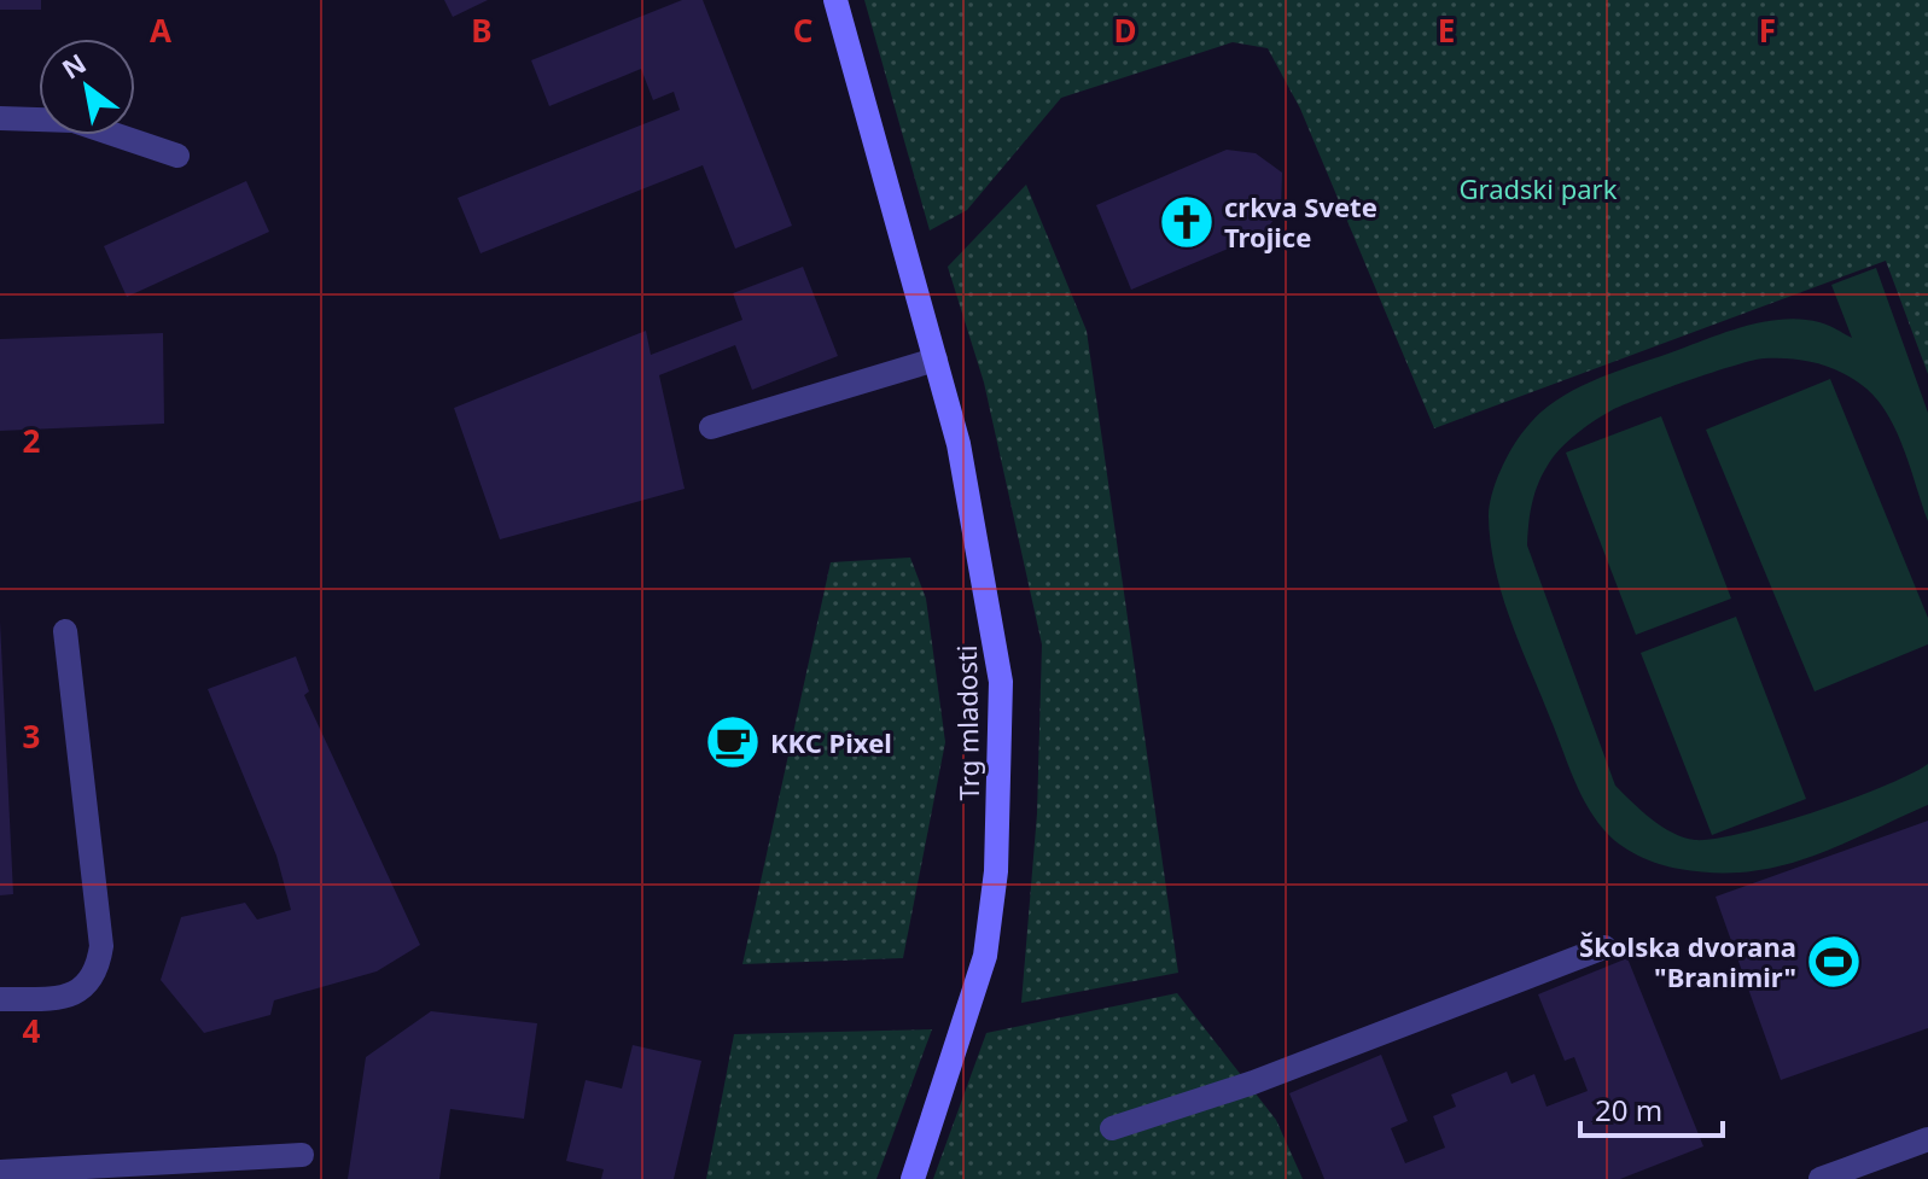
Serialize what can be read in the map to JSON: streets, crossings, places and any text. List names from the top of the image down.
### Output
{
  "streets": {
    "main road": ["Trg mladosti"]
  },
  "parks": ["Gradski park"],
  "places": {
    "church": ["crkva Svete Trojice"],
    "cafe": ["KKC Pixel"],
    "sports": ["Školska dvorana \"Branimir\""]
  },
  "scale_bar": "20 m",
  "north": "top left",
  "grid": {
    "columns": [
      "A",
      "B",
      "C",
      "D",
      "E",
      "F"
    ],
    "rows": ["2", "3", "4"]
  }
}
